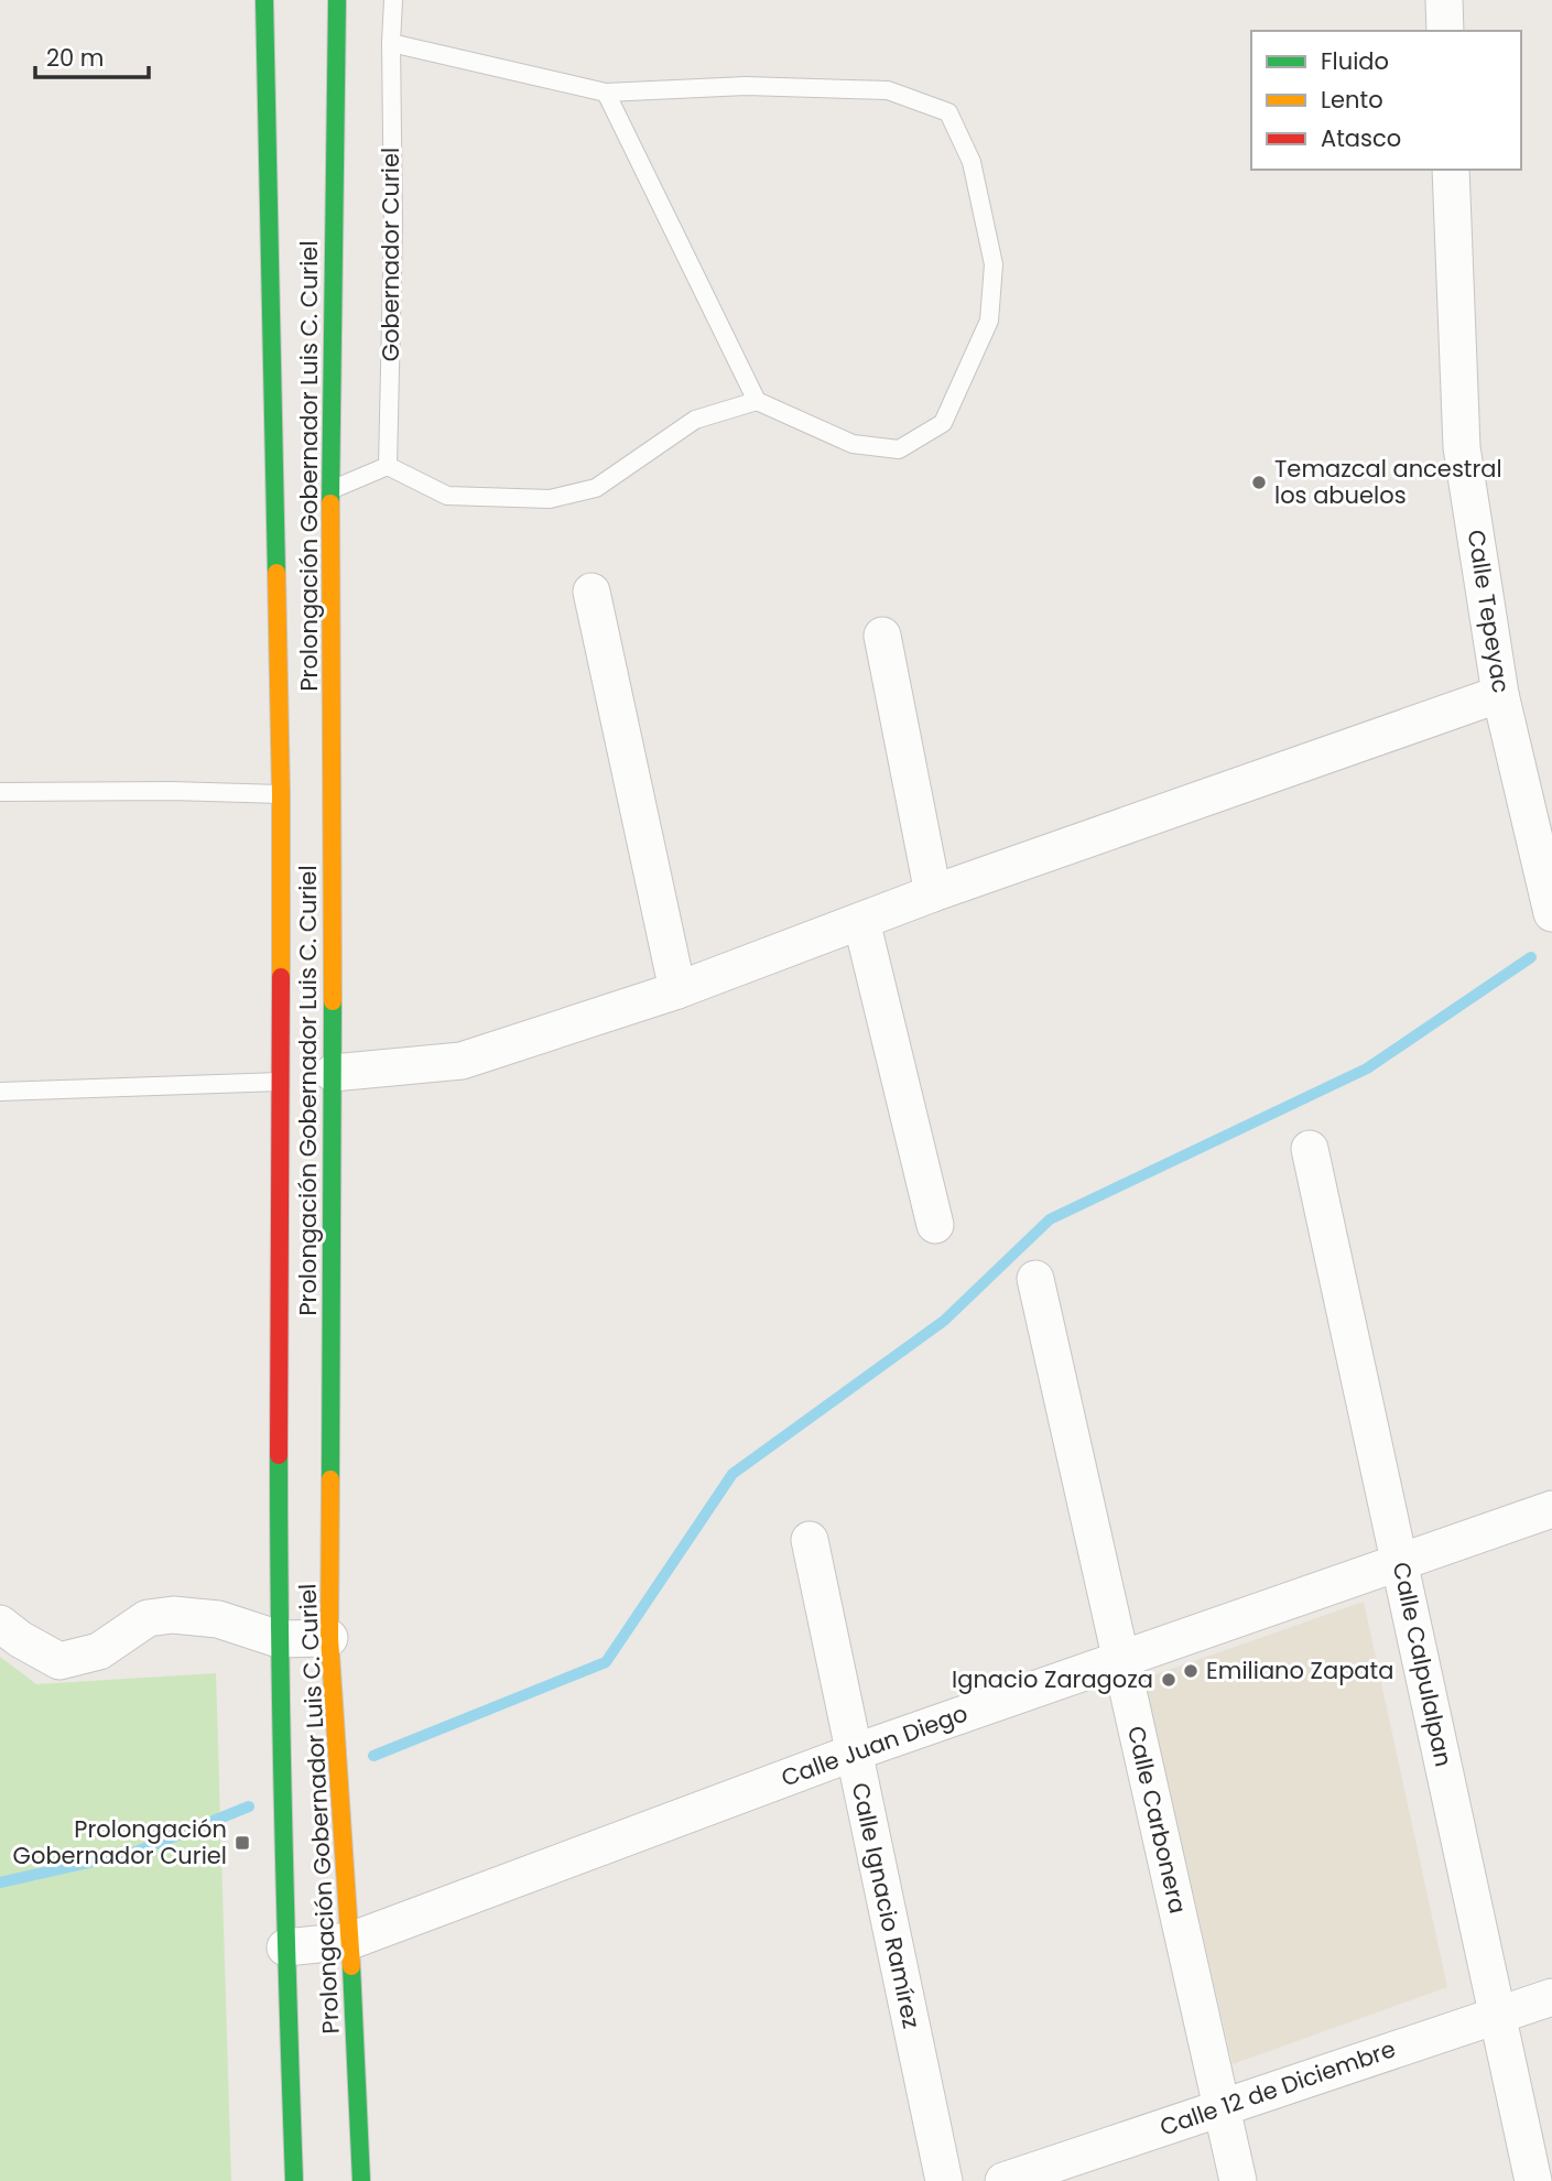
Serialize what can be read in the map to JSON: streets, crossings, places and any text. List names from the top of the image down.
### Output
{
  "streets": {
    "main road": ["Prolongación Gobernador Luis C. Curiel"],
    "street": [
      "Calle Tepeyac",
      "Calle Calpulalpan",
      "Calle Juan Diego",
      "Calle Carbonera",
      "Calle Ignacio Ramírez",
      "Calle 12 de Diciembre"
    ],
    "lane": ["Gobernador Curiel"]
  },
  "crossings": [
    ["Prolongación Gobernador Luis C. Curiel", "Calle Juan Diego"],
    ["Calle Calpulalpan", "Calle Juan Diego"],
    ["Calle Calpulalpan", "Calle 12 de Diciembre"],
    ["Calle Juan Diego", "Calle Carbonera"],
    ["Calle Juan Diego", "Calle Ignacio Ramírez"],
    ["Calle Carbonera", "Calle 12 de Diciembre"]
  ],
  "places": {
    "other": ["Temazcal ancestral los abuelos", "Emiliano Zapata", "Ignacio Zaragoza"],
    "transit": ["Prolongación Gobernador Curiel"]
  },
  "legend": ["Fluido", "Lento", "Atasco"],
  "scale_bar": "20 m"
}
